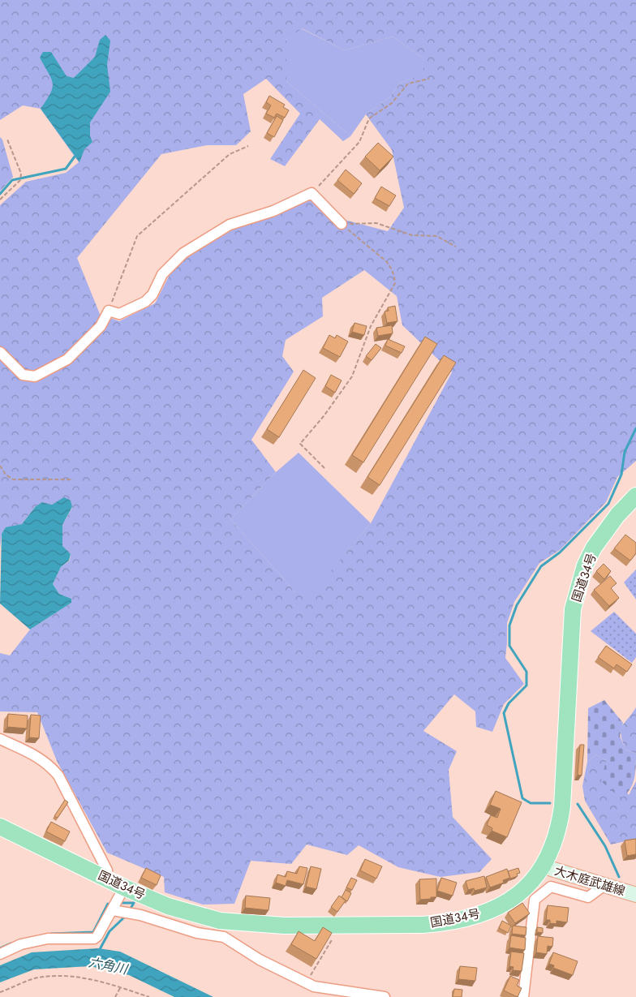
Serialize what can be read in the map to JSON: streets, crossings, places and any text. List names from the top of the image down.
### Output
{
  "streets": {
    "highway": ["国道34号"],
    "main road": ["大木庭武雄線"]
  },
  "crossings": [
    ["国道34号", "大木庭武雄線"]
  ],
  "water": ["六角川"]
}
